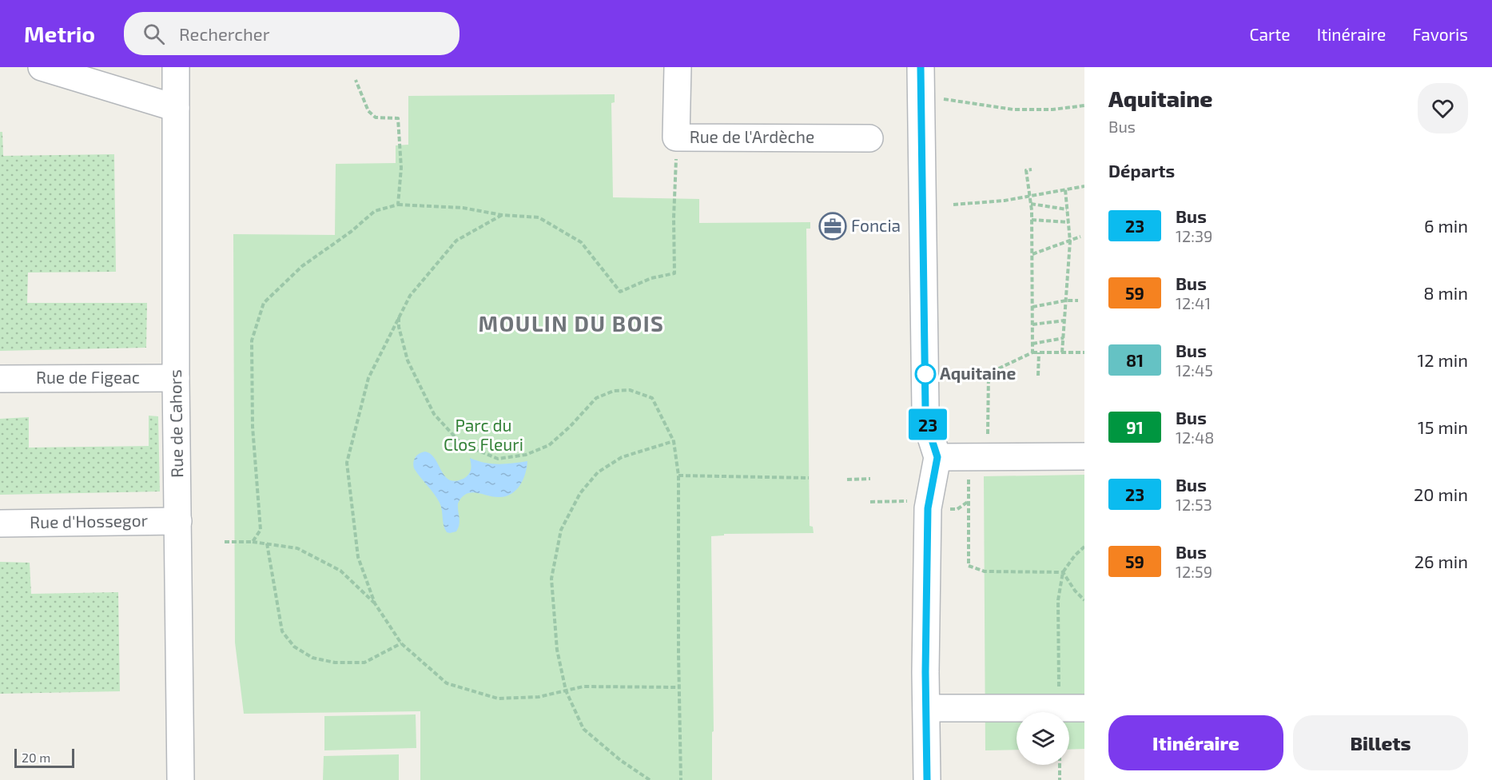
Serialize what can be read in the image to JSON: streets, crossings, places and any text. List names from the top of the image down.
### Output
{
  "streets": {
    "street": [
      "Rue de l'Ardèche",
      "Rue de Figeac",
      "Rue de Cahors",
      "Rue d'Hossegor"
    ]
  },
  "crossings": [
    ["Rue de Figeac", "Rue de Cahors"],
    ["Rue de Cahors", "Rue d'Hossegor"]
  ],
  "districts": ["MOULIN DU BOIS"],
  "parks": ["Parc du Clos Fleuri"],
  "places": {
    "office": ["Foncia"],
    "other": ["Aquitaine"]
  },
  "lines": ["bus line 23"],
  "scale_bar": "20 m",
  "page": {
    "header": "Metrio",
    "search": "Rechercher",
    "nav": ["Carte", "Itinéraire", "Favoris"],
    "on_map": "23",
    "heading": [
      ["Aquitaine", "Bus"],
      "Départs"
    ],
    "list": [
      {
        "mark": "23",
        "name": "Bus",
        "note": "12:39",
        "value": "6 min"
      },
      {
        "mark": "59",
        "name": "Bus",
        "note": "12:41",
        "value": "8 min"
      },
      {
        "mark": "81",
        "name": "Bus",
        "note": "12:45",
        "value": "12 min"
      },
      {
        "mark": "91",
        "name": "Bus",
        "note": "12:48",
        "value": "15 min"
      },
      {
        "mark": "23",
        "name": "Bus",
        "note": "12:53",
        "value": "20 min"
      },
      {
        "mark": "59",
        "name": "Bus",
        "note": "12:59",
        "value": "26 min"
      }
    ],
    "buttons": ["Itinéraire", "Billets"],
    "scale": "20 m"
  }
}
